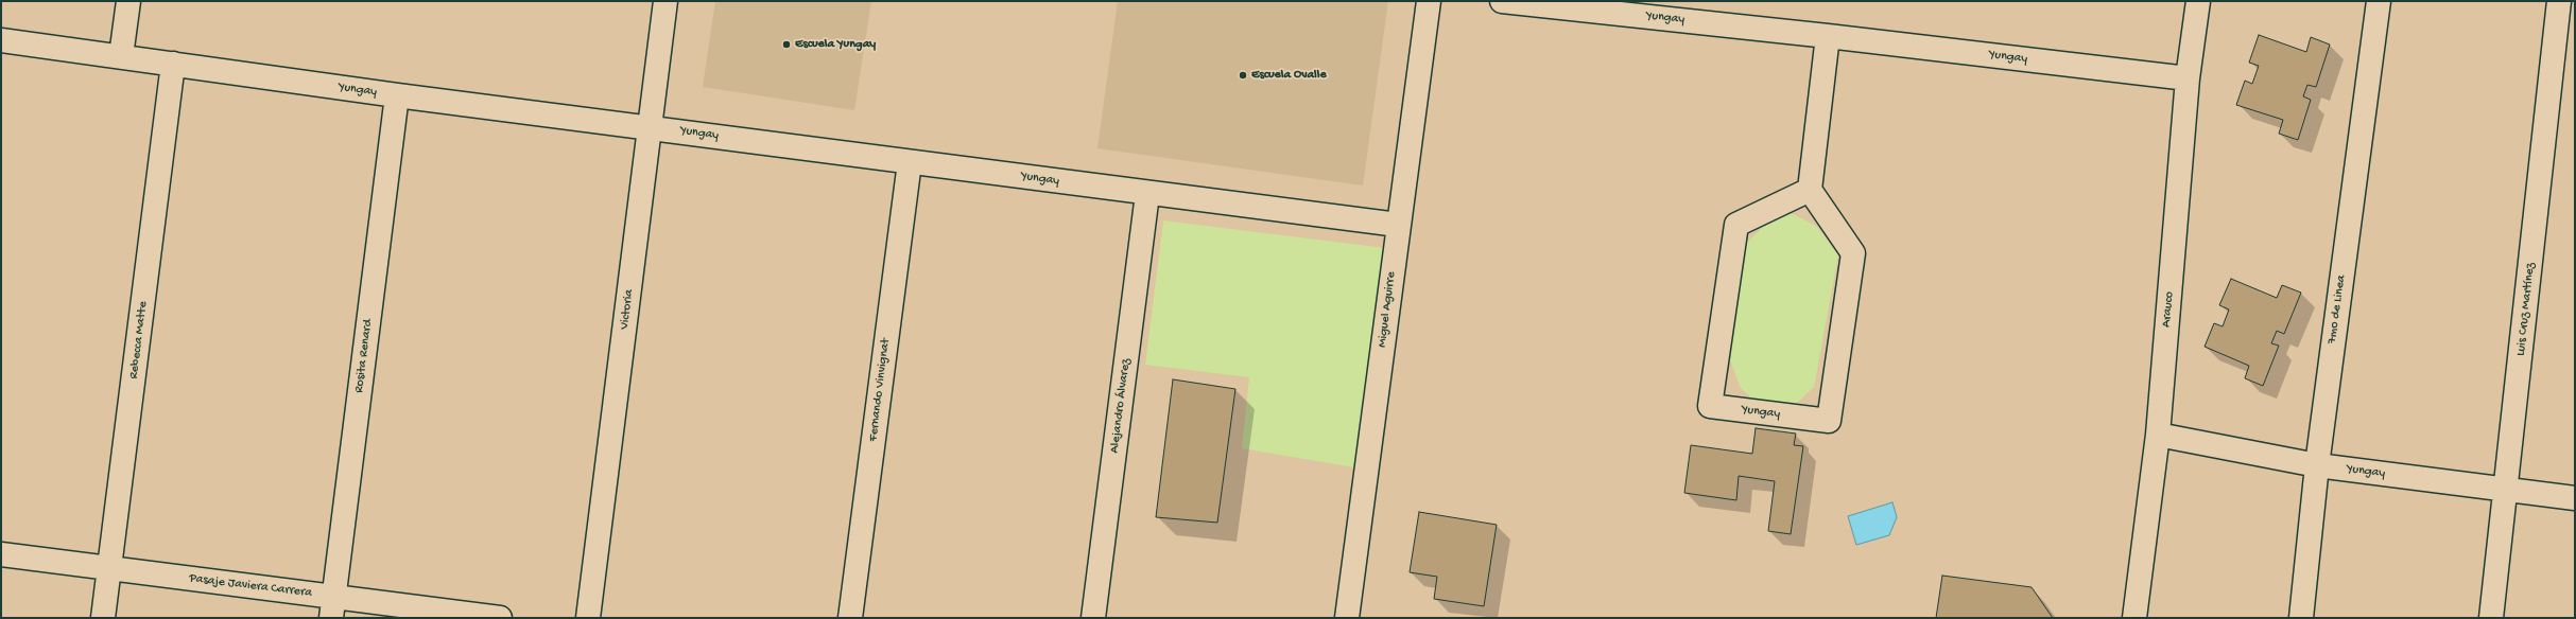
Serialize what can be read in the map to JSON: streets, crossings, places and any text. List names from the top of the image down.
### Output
{
  "streets": {
    "street": [
      "Yungay",
      "Victoria",
      "Miguel Aguirre",
      "Arauco",
      "7mo de Linea",
      "Luis Cruz Martínez",
      "Rebecca Matte",
      "Rosita Renard",
      "Fernando Vinvignat",
      "Alejandro Álvarez",
      "Pasaje Javiera Carrera"
    ]
  },
  "crossings": [
    ["Yungay", "Victoria"],
    ["Yungay", "Miguel Aguirre"],
    ["Yungay", "Arauco"],
    ["Yungay", "7mo de Linea"],
    ["Yungay", "Luis Cruz Martínez"],
    ["Yungay", "Rebecca Matte"],
    ["Yungay", "Rosita Renard"],
    ["Yungay", "Fernando Vinvignat"],
    ["Yungay", "Alejandro Álvarez"],
    ["Rebecca Matte", "Pasaje Javiera Carrera"],
    ["Rosita Renard", "Pasaje Javiera Carrera"]
  ],
  "places": ["Escuela Yungay", "Escuela Ovalle"]
}
